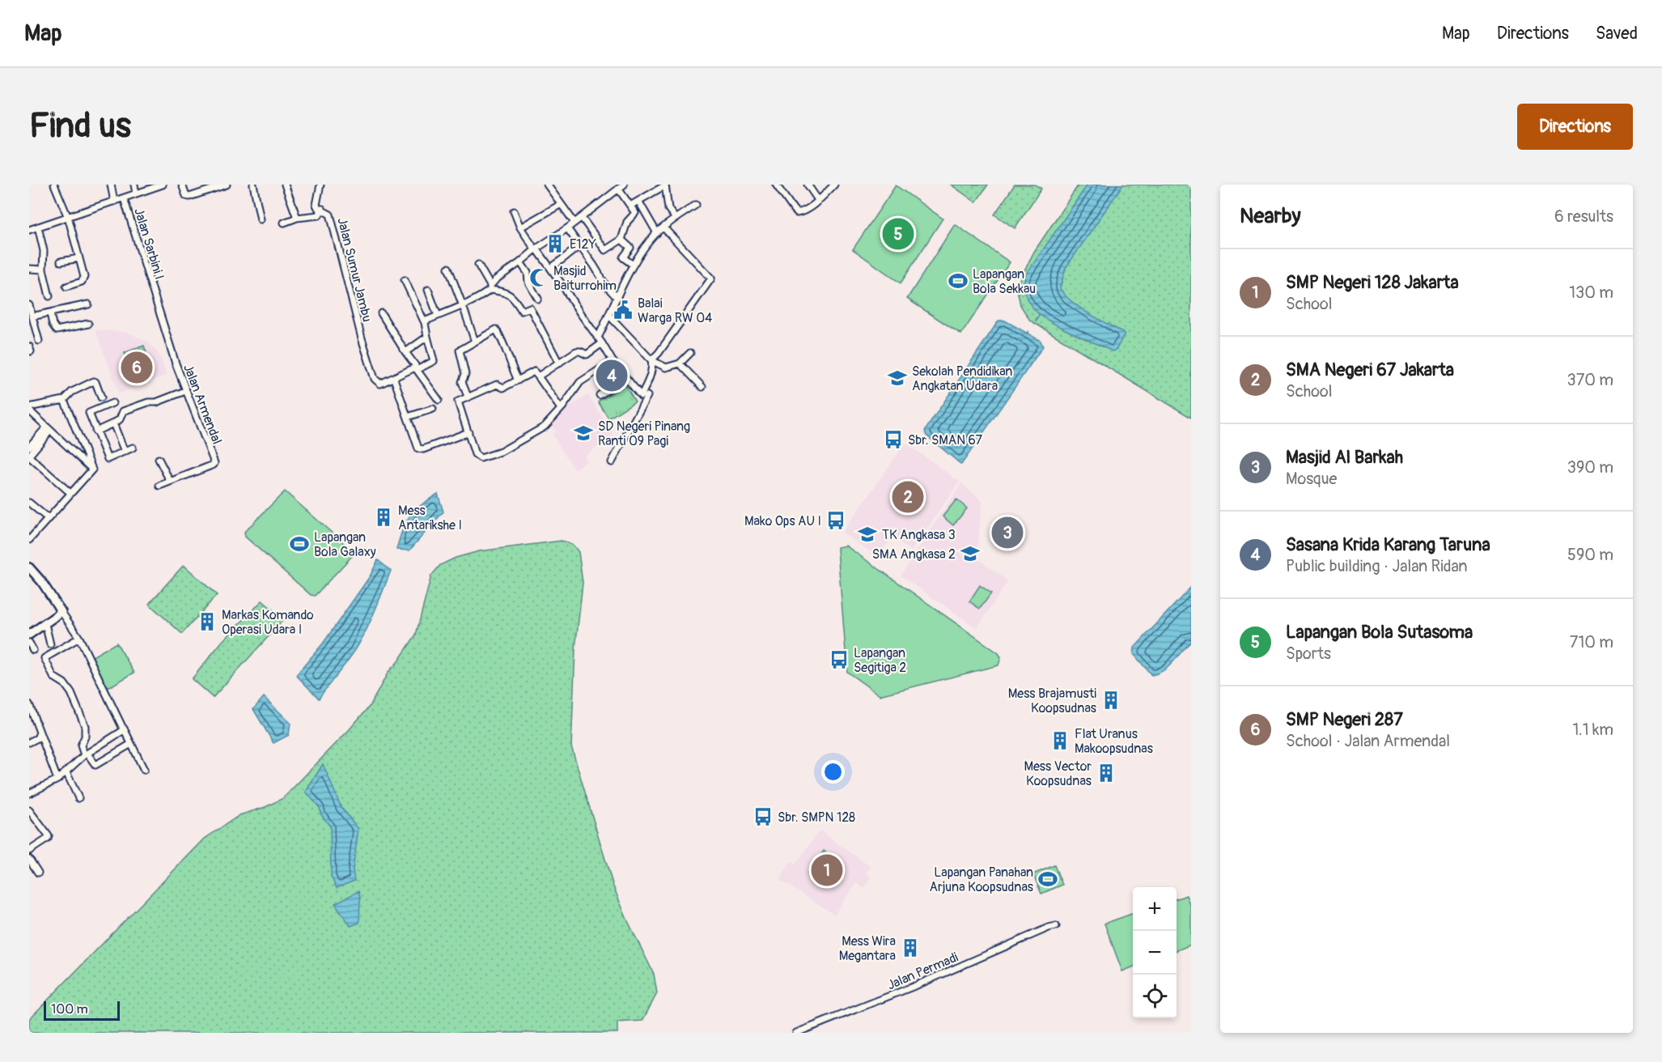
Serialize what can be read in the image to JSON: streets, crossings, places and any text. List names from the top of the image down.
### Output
{
  "streets": {
    "street": [
      "Jalan Sarbini I",
      "Jalan Sumur Jambu",
      "Jalan Armendal",
      "Jalan Permadi"
    ]
  },
  "crossings": [
    ["Jalan Sarbini I", "Jalan Armendal"]
  ],
  "places": {
    "building": [
      "E12Y",
      "Mess Antarikshe I",
      "Markas Komando Operasi Udara I",
      "Mess Brajamusti Koopsudnas",
      "Flat Uranus Makoopsudnas",
      "Mess Vector Koopsudnas",
      "Mess Wira Megantara"
    ],
    "mosque": ["Masjid Baiturrohim"],
    "sports": ["Lapangan Bola Sekkau", "Lapangan Bola Galaxy", "Lapangan Panahan Arjuna Koopsudnas"],
    "public building": ["Balai Warga RW 04"],
    "school or university": [
      "Sekolah Pendidikan Angkatan Udara",
      "SD Negeri Pinang Ranti 09 Pagi",
      "TK Angkasa 3",
      "SMA Angkasa 2"
    ],
    "bus stop": [
      "Sbr. SMAN 67",
      "Mako Ops AU I",
      "Lapangan Segitiga 2",
      "Sbr. SMPN 128"
    ]
  },
  "scale_bar": "100 m",
  "page": {
    "header": "Map",
    "nav": ["Map", "Directions", "Saved"],
    "buttons": "Directions",
    "title": "Find us",
    "heading": ["Nearby", "6 results"],
    "pins": [
      "5",
      "6",
      "4",
      "2",
      "3",
      "1"
    ],
    "list": [
      {
        "mark": "1",
        "name": "SMP Negeri 128 Jakarta",
        "note": "School",
        "value": "130 m"
      },
      {
        "mark": "2",
        "name": "SMA Negeri 67 Jakarta",
        "note": "School",
        "value": "370 m"
      },
      {
        "mark": "3",
        "name": "Masjid Al Barkah",
        "note": "Mosque",
        "value": "390 m"
      },
      {
        "mark": "4",
        "name": "Sasana Krida Karang Taruna",
        "note": "Public building · Jalan Ridan",
        "value": "590 m"
      },
      {
        "mark": "5",
        "name": "Lapangan Bola Sutasoma",
        "note": "Sports",
        "value": "710 m"
      },
      {
        "mark": "6",
        "name": "SMP Negeri 287",
        "note": "School · Jalan Armendal",
        "value": "1.1 km"
      }
    ],
    "map_buttons": ["+", "−"],
    "scale": "100 m"
  }
}
